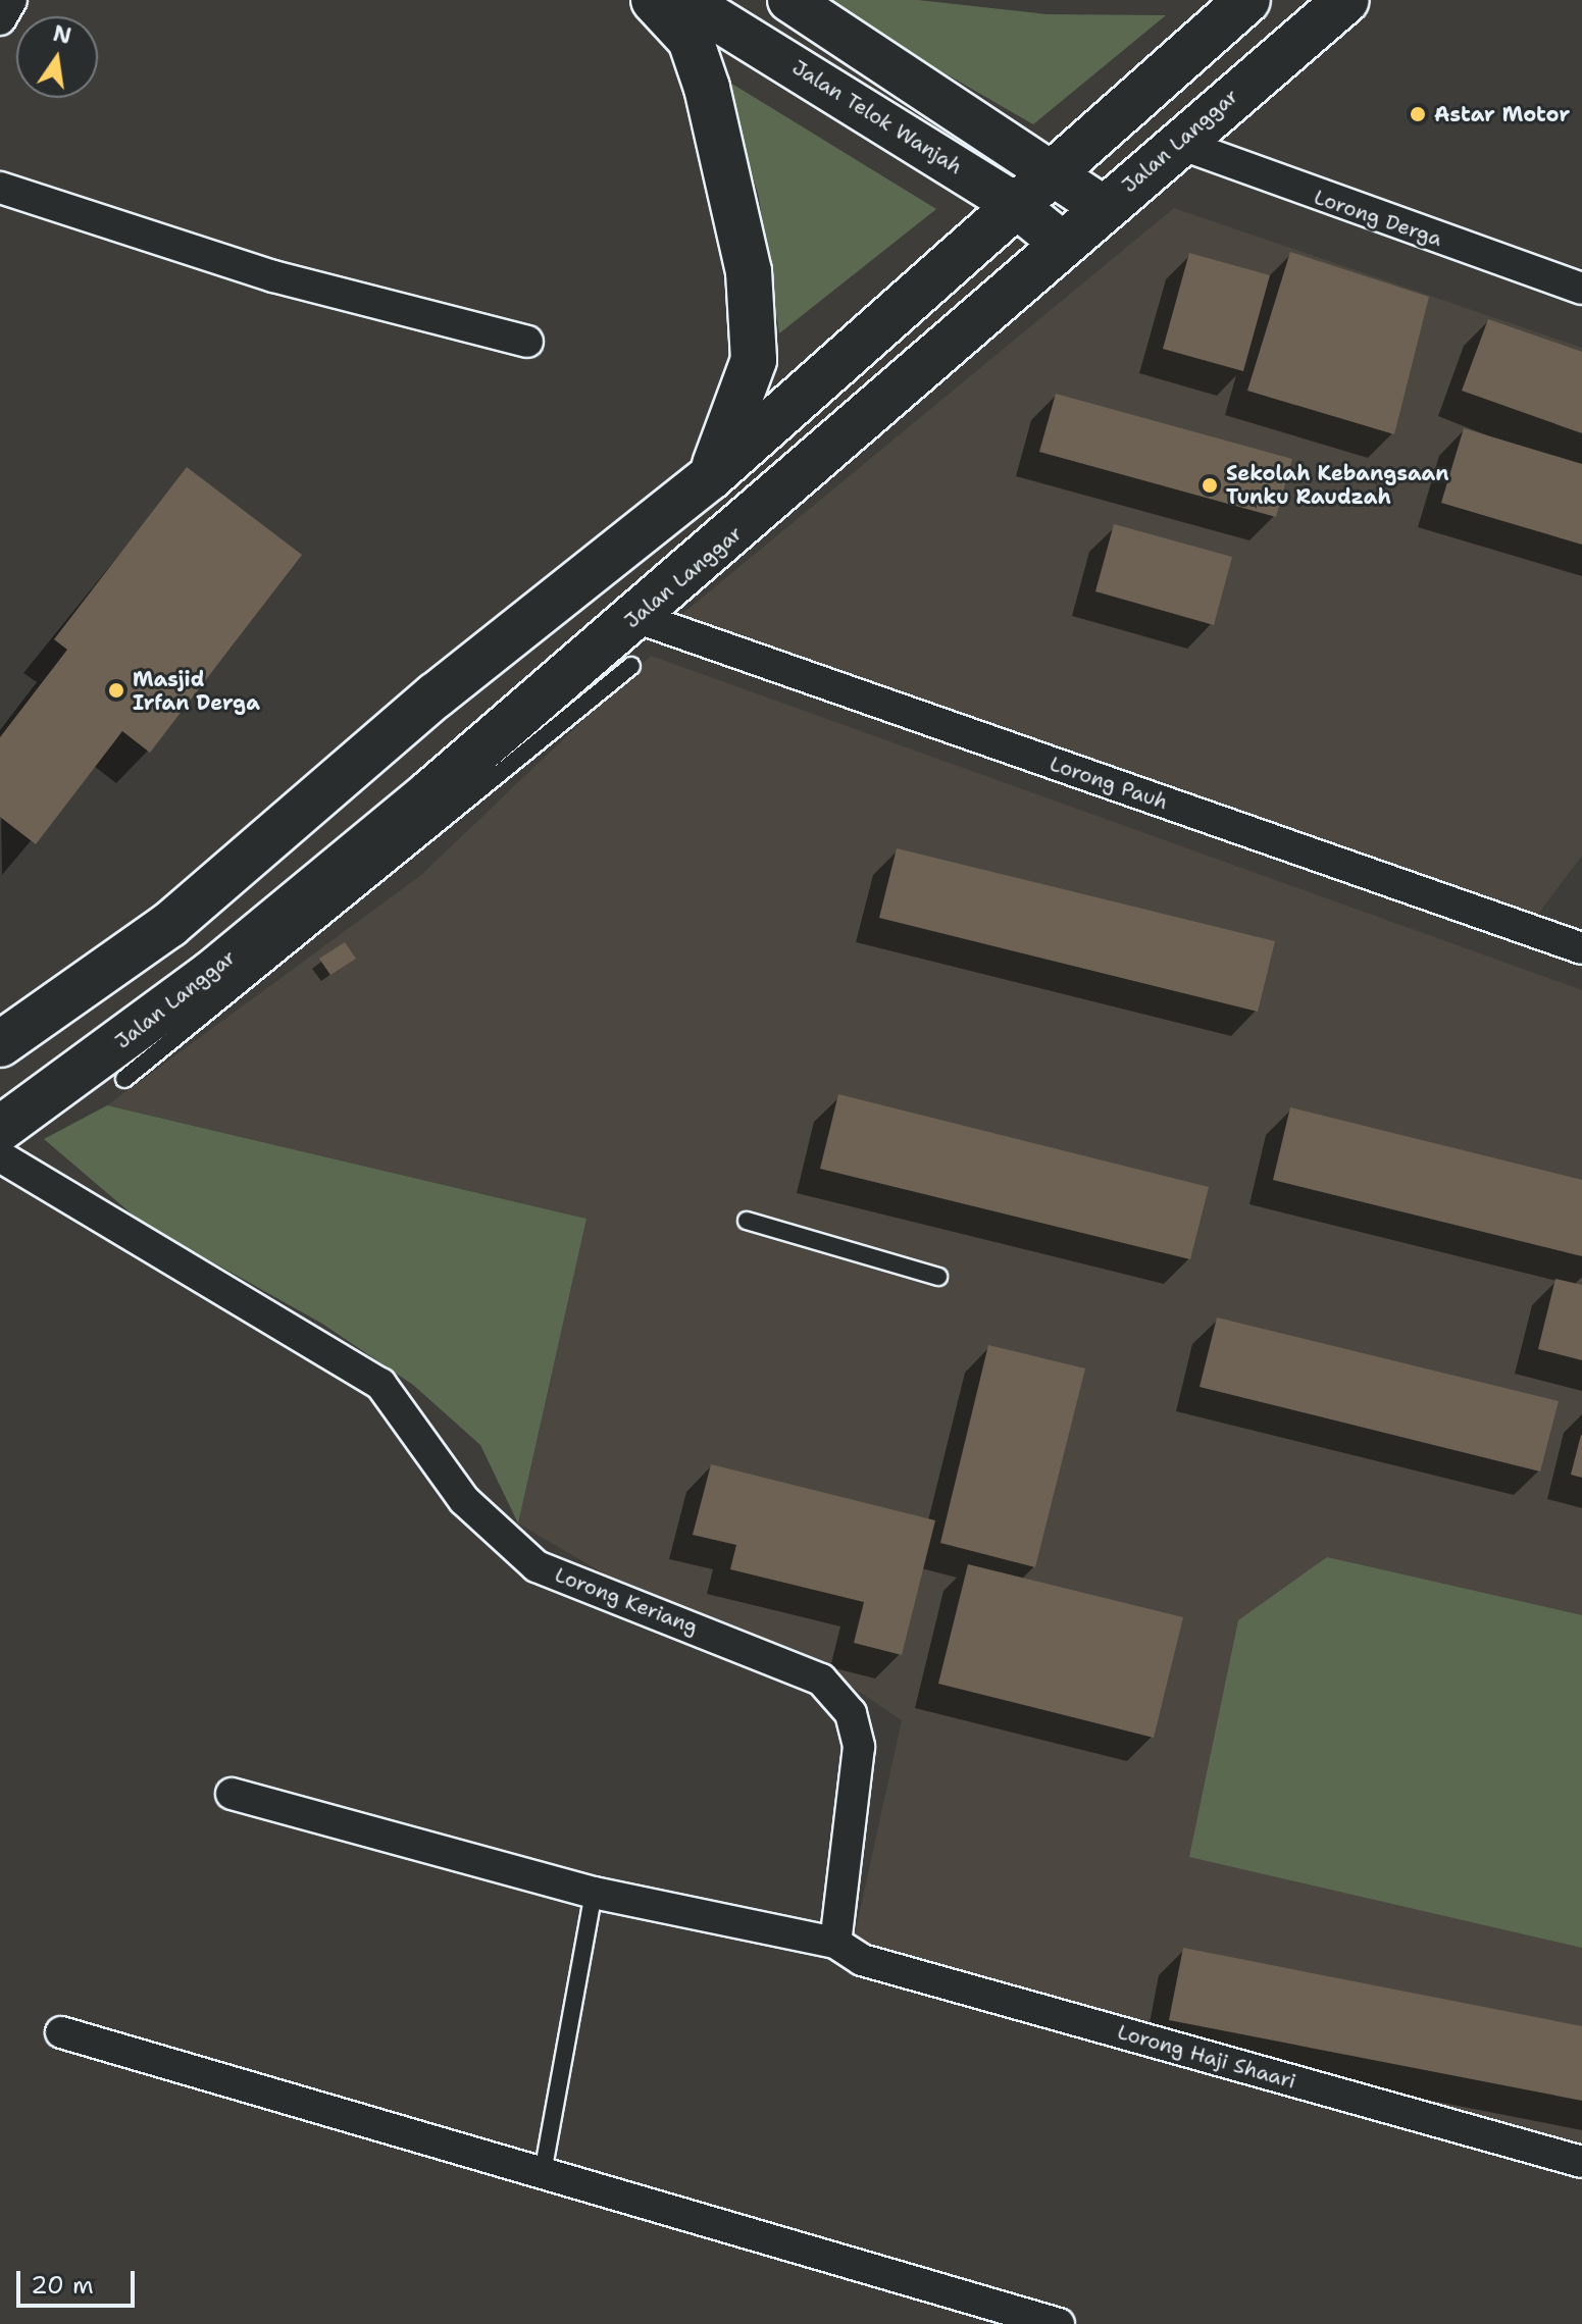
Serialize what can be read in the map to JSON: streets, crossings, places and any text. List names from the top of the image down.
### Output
{
  "streets": {
    "main road": ["Jalan Telok Wanjah", "Jalan Langgar"],
    "street": [
      "Lorong Derga",
      "Lorong Pauh",
      "Lorong Keriang",
      "Lorong Haji Shaari"
    ]
  },
  "crossings": [
    ["Jalan Telok Wanjah", "Jalan Langgar"],
    ["Jalan Langgar", "Lorong Derga"],
    ["Jalan Langgar", "Lorong Pauh"],
    ["Lorong Keriang", "Lorong Haji Shaari"]
  ],
  "places": ["Astar Motor", "Sekolah Kebangsaan Tunku Raudzah", "Masjid Irfan Derga"],
  "scale_bar": "20 m",
  "north": "top"
}
